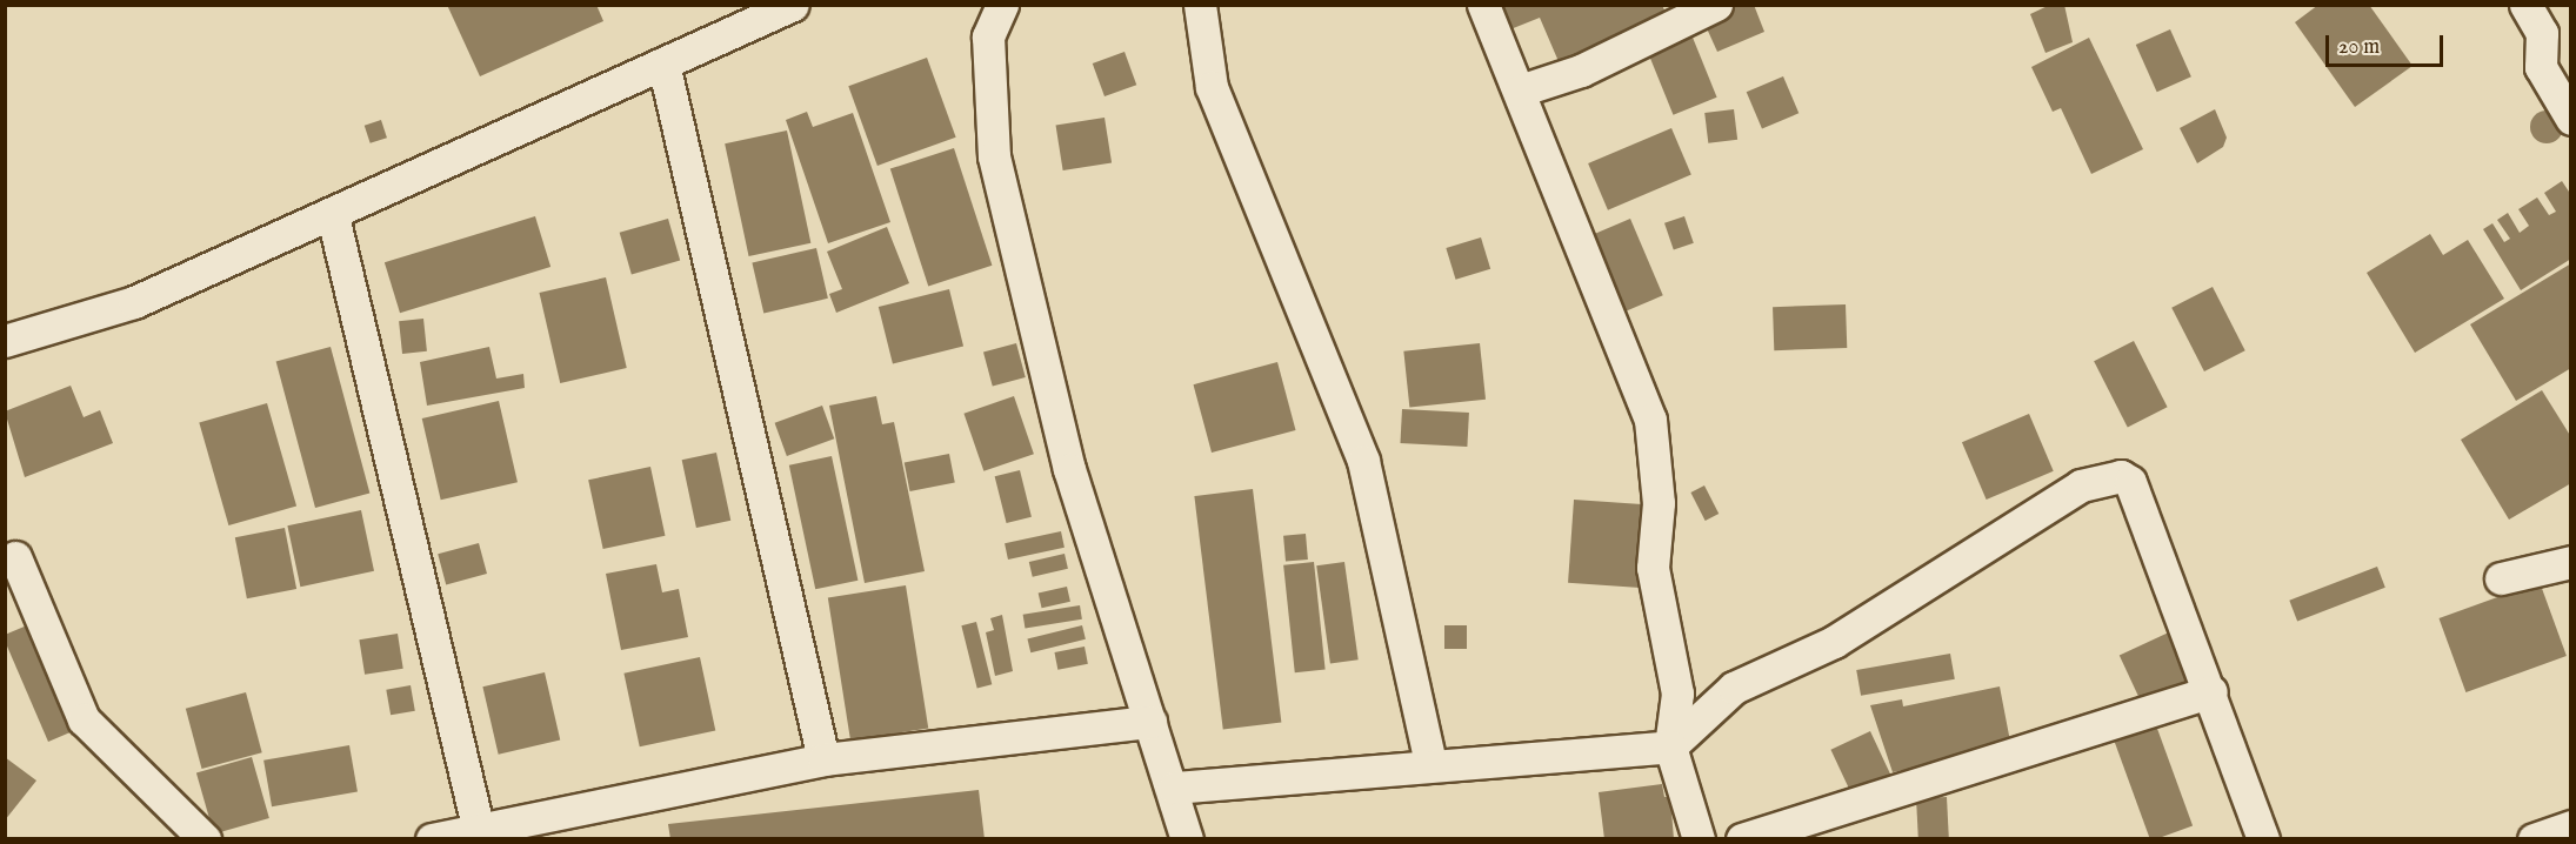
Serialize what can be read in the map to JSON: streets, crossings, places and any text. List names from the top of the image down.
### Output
{
  "scale_bar": "20 m"
}
